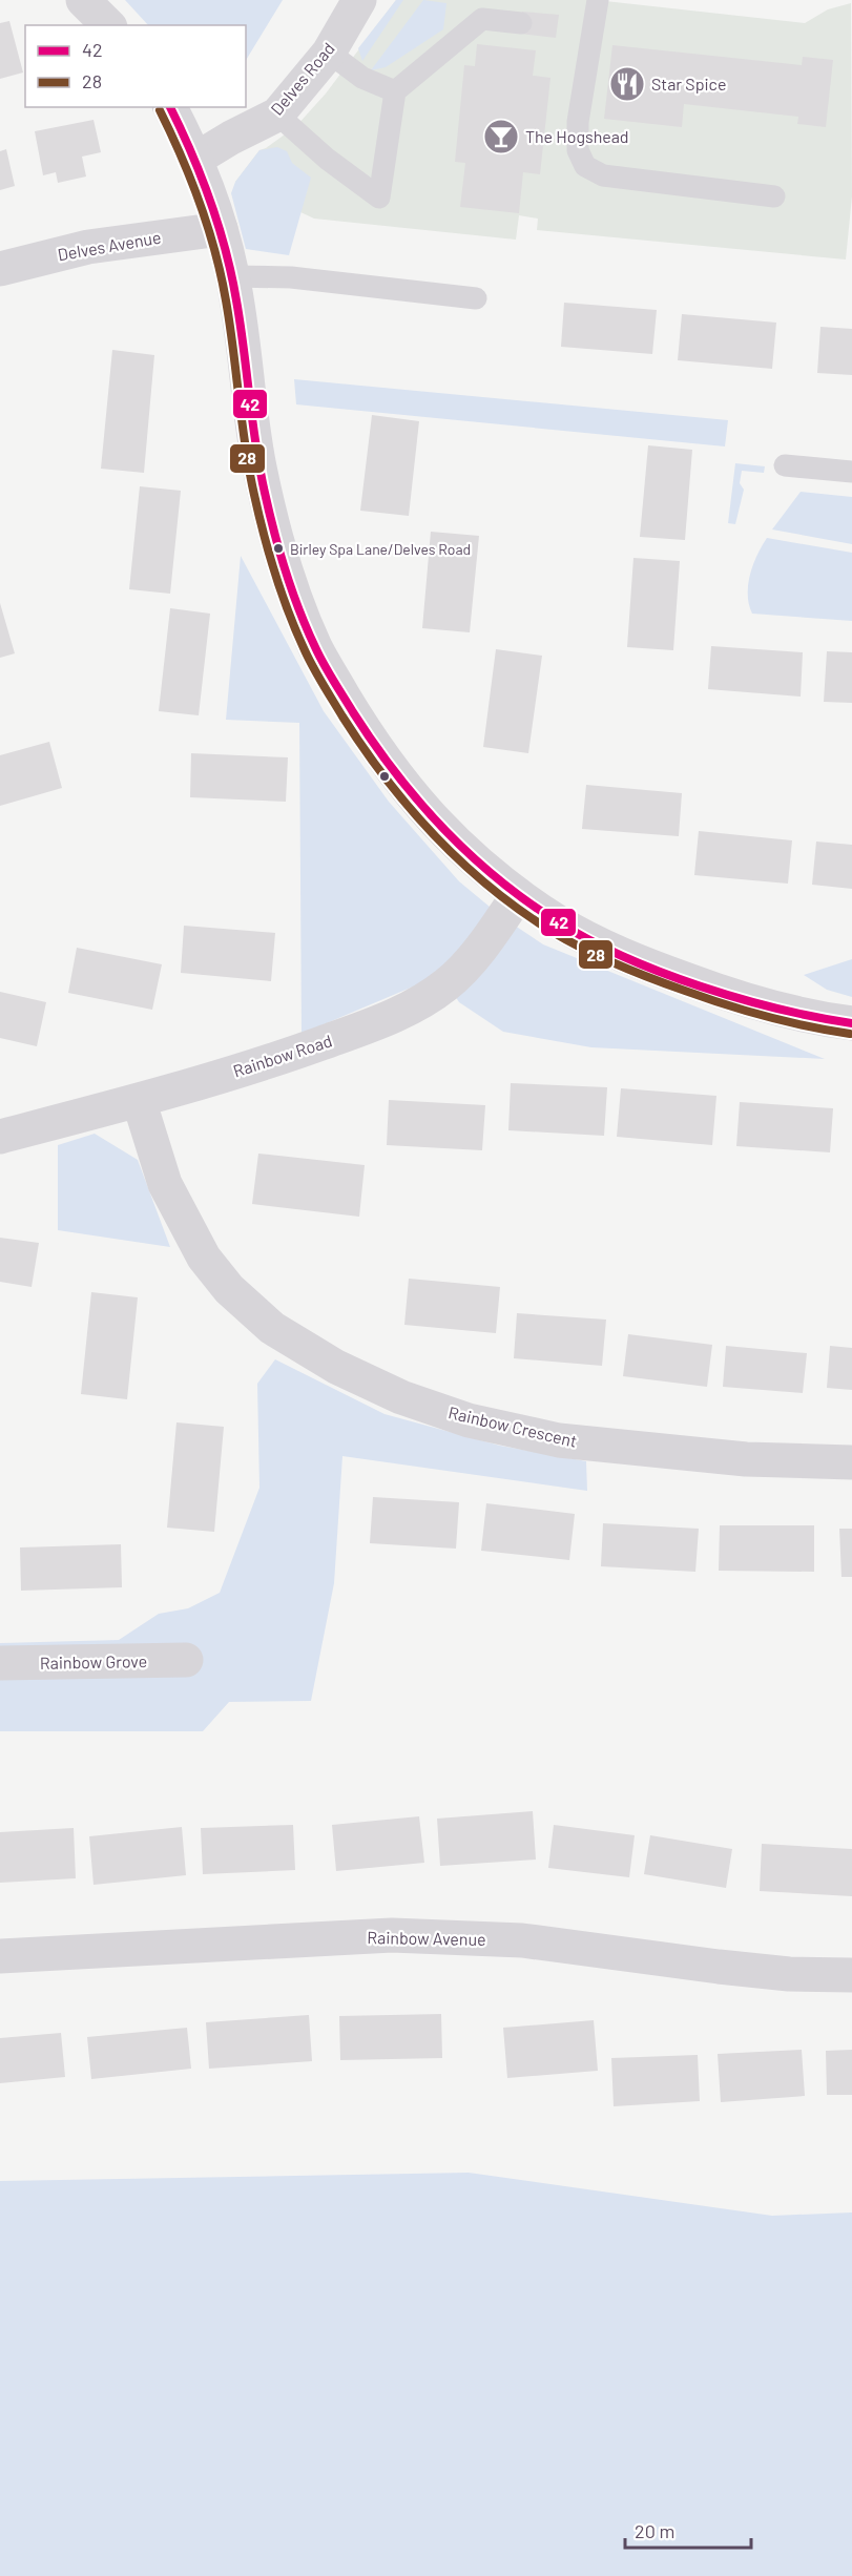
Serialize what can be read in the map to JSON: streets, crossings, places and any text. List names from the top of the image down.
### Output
{
  "streets": {
    "street": [
      "Delves Road",
      "Delves Avenue",
      "Rainbow Road",
      "Rainbow Crescent",
      "Rainbow Grove",
      "Rainbow Avenue"
    ]
  },
  "crossings": [
    ["Rainbow Road", "Rainbow Crescent"]
  ],
  "places": {
    "restaurant": ["Star Spice"],
    "bar": ["The Hogshead"],
    "other": ["Birley Spa Lane/Delves Road"]
  },
  "lines": ["transit line 42", "transit line 28"],
  "legend": ["42", "28"],
  "scale_bar": "20 m"
}
